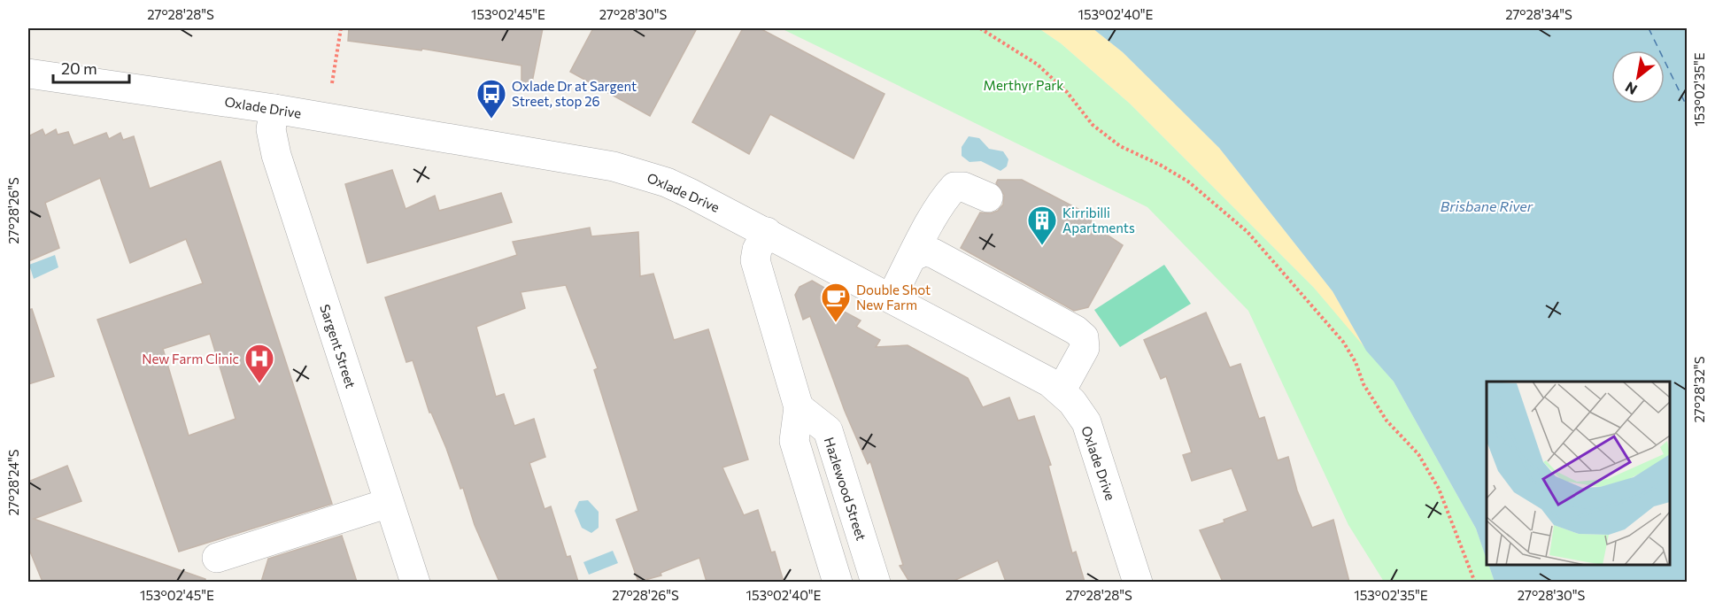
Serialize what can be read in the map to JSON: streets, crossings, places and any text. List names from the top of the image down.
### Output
{
  "streets": {
    "street": ["Oxlade Drive", "Sargent Street", "Hazlewood Street"]
  },
  "crossings": [
    ["Oxlade Drive", "Sargent Street"]
  ],
  "water": ["Brisbane River"],
  "parks": ["Merthyr Park"],
  "places": {
    "bus stop": ["Oxlade Dr at Sargent Street, stop 26"],
    "building": ["Kirribilli Apartments"],
    "cafe": ["Double Shot New Farm"],
    "hospital": ["New Farm Clinic"]
  },
  "scale_bar": "20 m",
  "north": "bottom left",
  "coordinates": [
    "27°28'28\"S",
    "153°02'45\"E",
    "27°28'30\"S",
    "153°02'40\"E",
    "27°28'34\"S",
    "153°02'35\"E",
    "27°28'26\"S",
    "27°28'32\"S",
    "27°28'24\"S"
  ]
}
